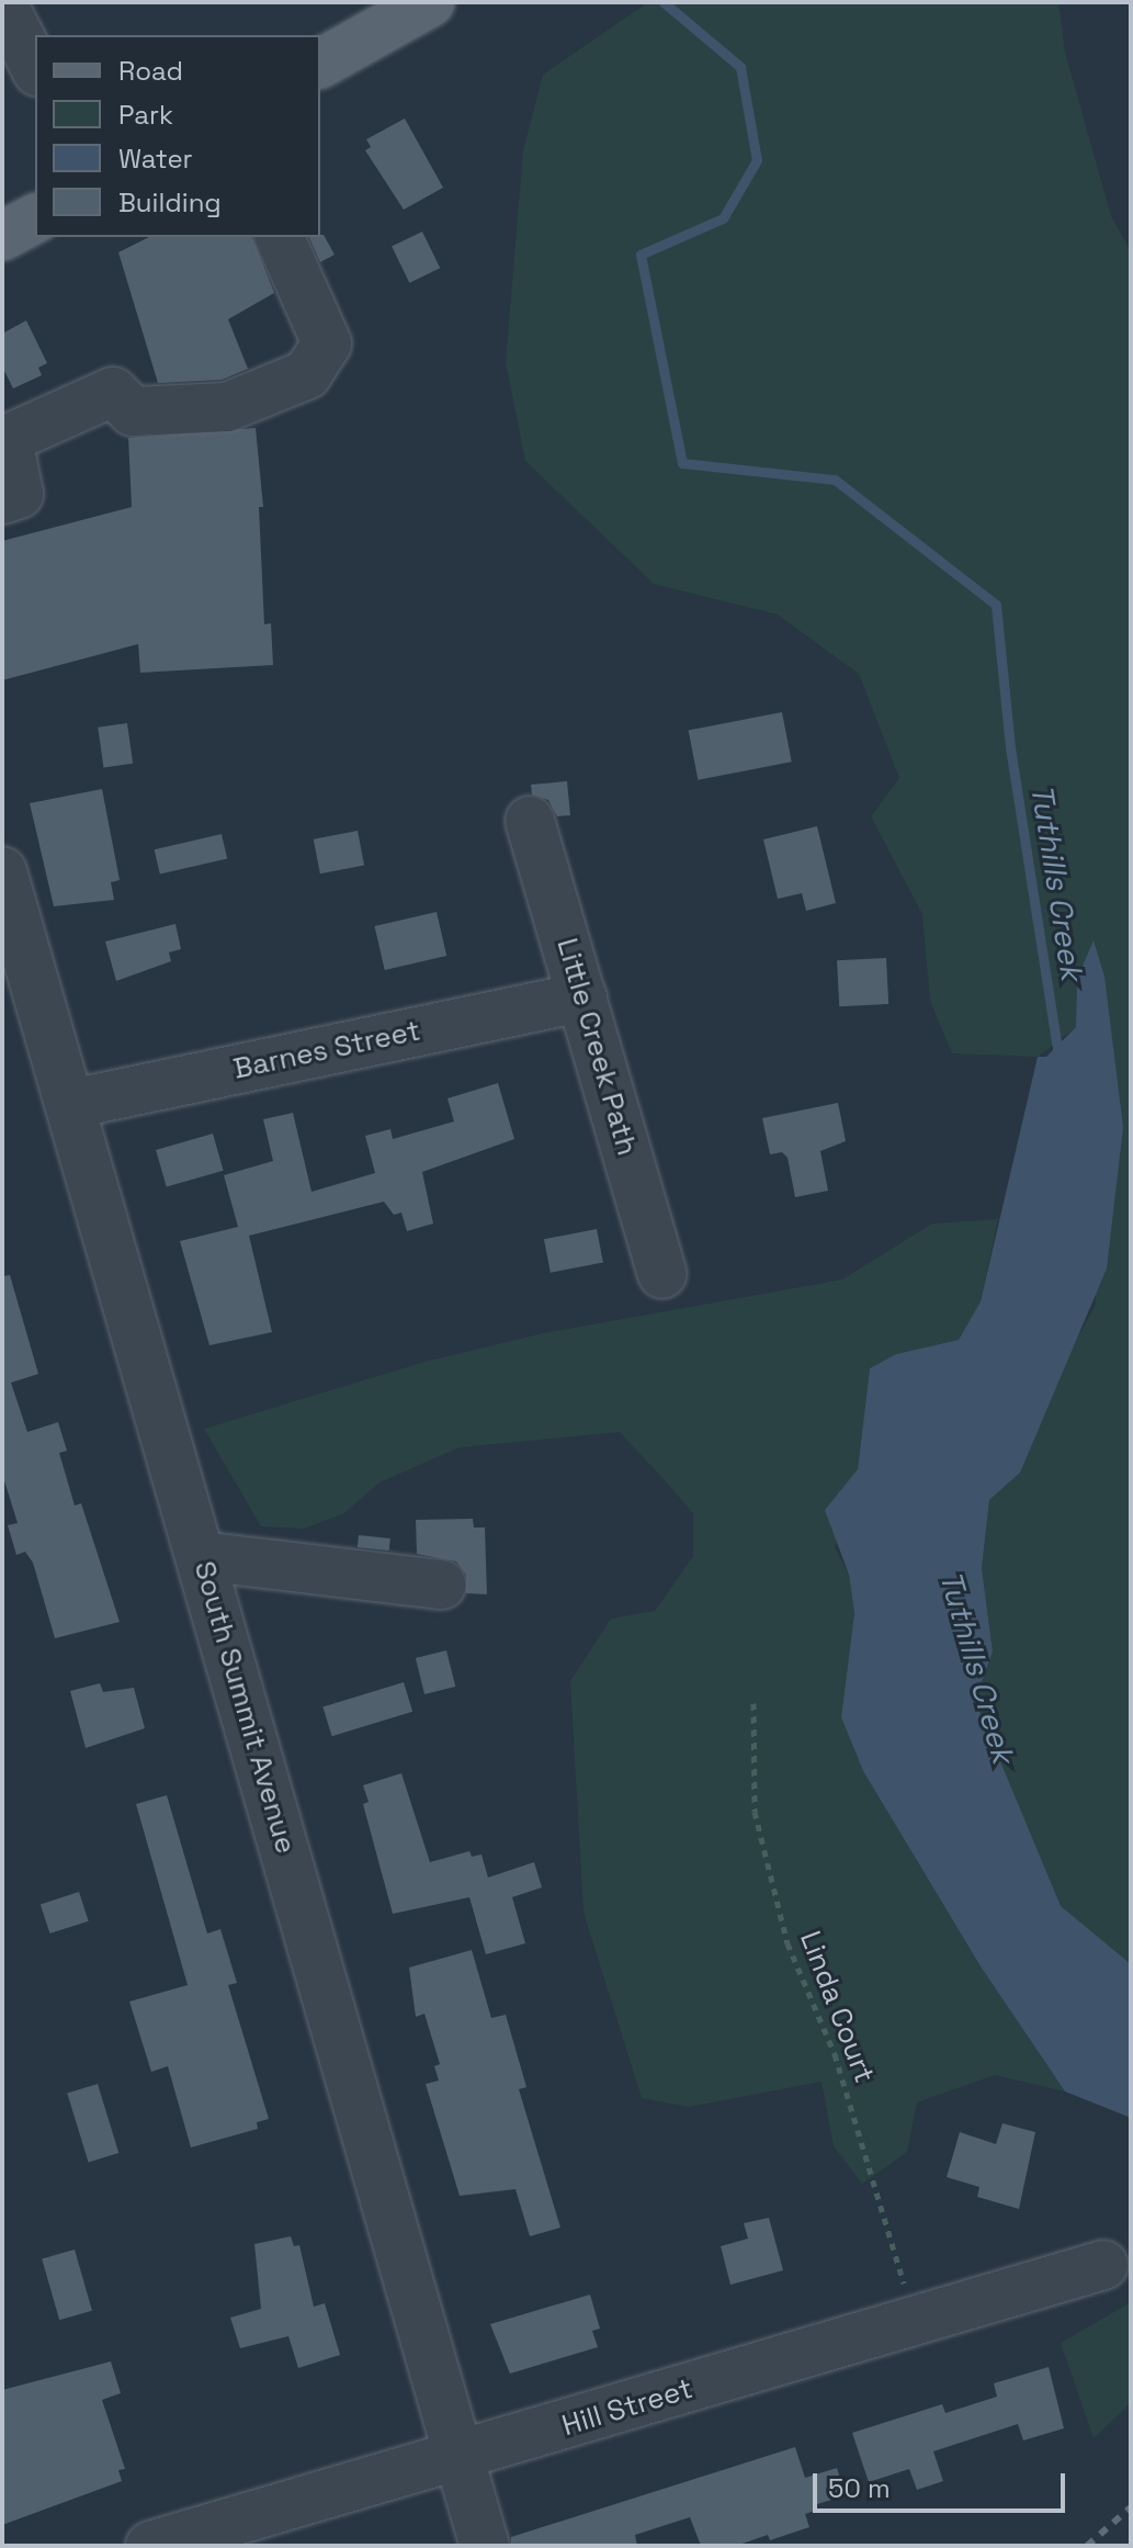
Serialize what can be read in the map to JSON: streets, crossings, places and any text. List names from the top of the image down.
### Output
{
  "streets": {
    "street": [
      "Little Creek Path",
      "Barnes Street",
      "South Summit Avenue",
      "Hill Street"
    ],
    "path": ["Linda Court"]
  },
  "crossings": [
    ["Little Creek Path", "Barnes Street"],
    ["Barnes Street", "South Summit Avenue"],
    ["South Summit Avenue", "Hill Street"],
    ["Linda Court", "Hill Street"]
  ],
  "water": ["Tuthills Creek"],
  "legend": [
    "Road",
    "Park",
    "Water",
    "Building"
  ],
  "scale_bar": "50 m"
}
